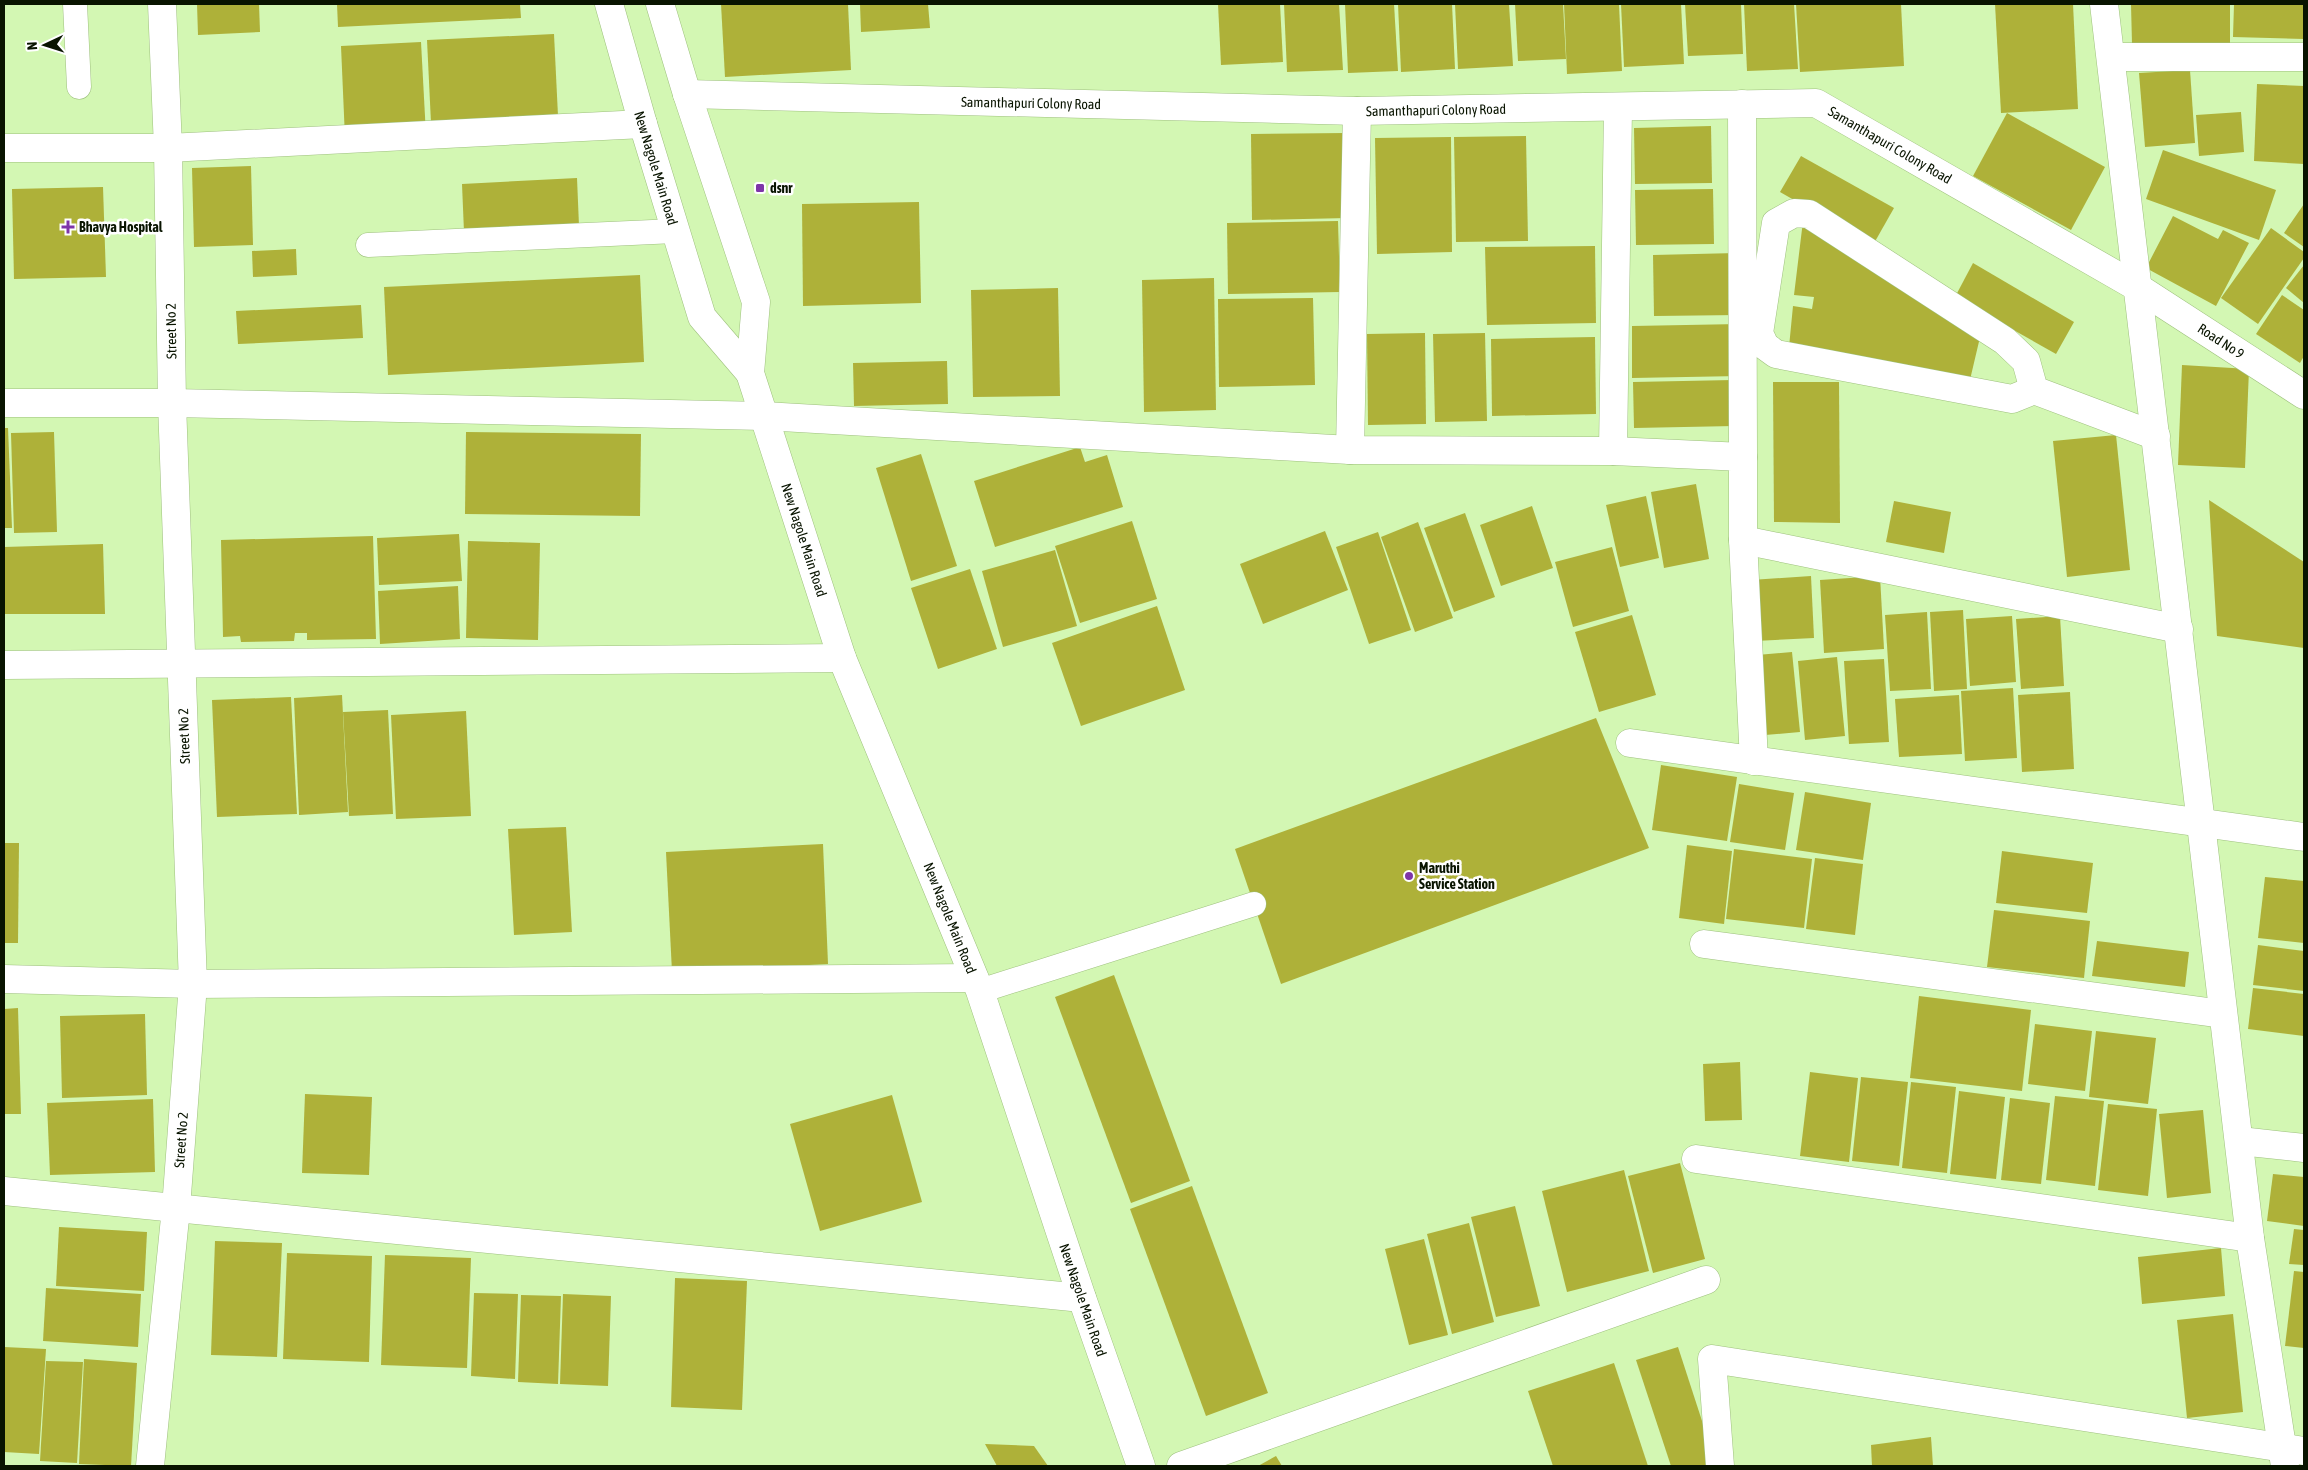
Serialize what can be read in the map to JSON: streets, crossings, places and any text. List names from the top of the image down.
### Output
{
  "streets": {
    "street": [
      "Samanthapuri Colony Road",
      "New Nagole Main Road",
      "Street No 2",
      "Road No 9"
    ]
  },
  "crossings": [
    ["Samanthapuri Colony Road", "New Nagole Main Road"],
    ["Samanthapuri Colony Road", "Road No 9"]
  ],
  "places": {
    "transit": ["dsnr"],
    "health": ["Bhavya Hospital"],
    "other": ["Maruthi Service Station"]
  },
  "north": "left"
}
